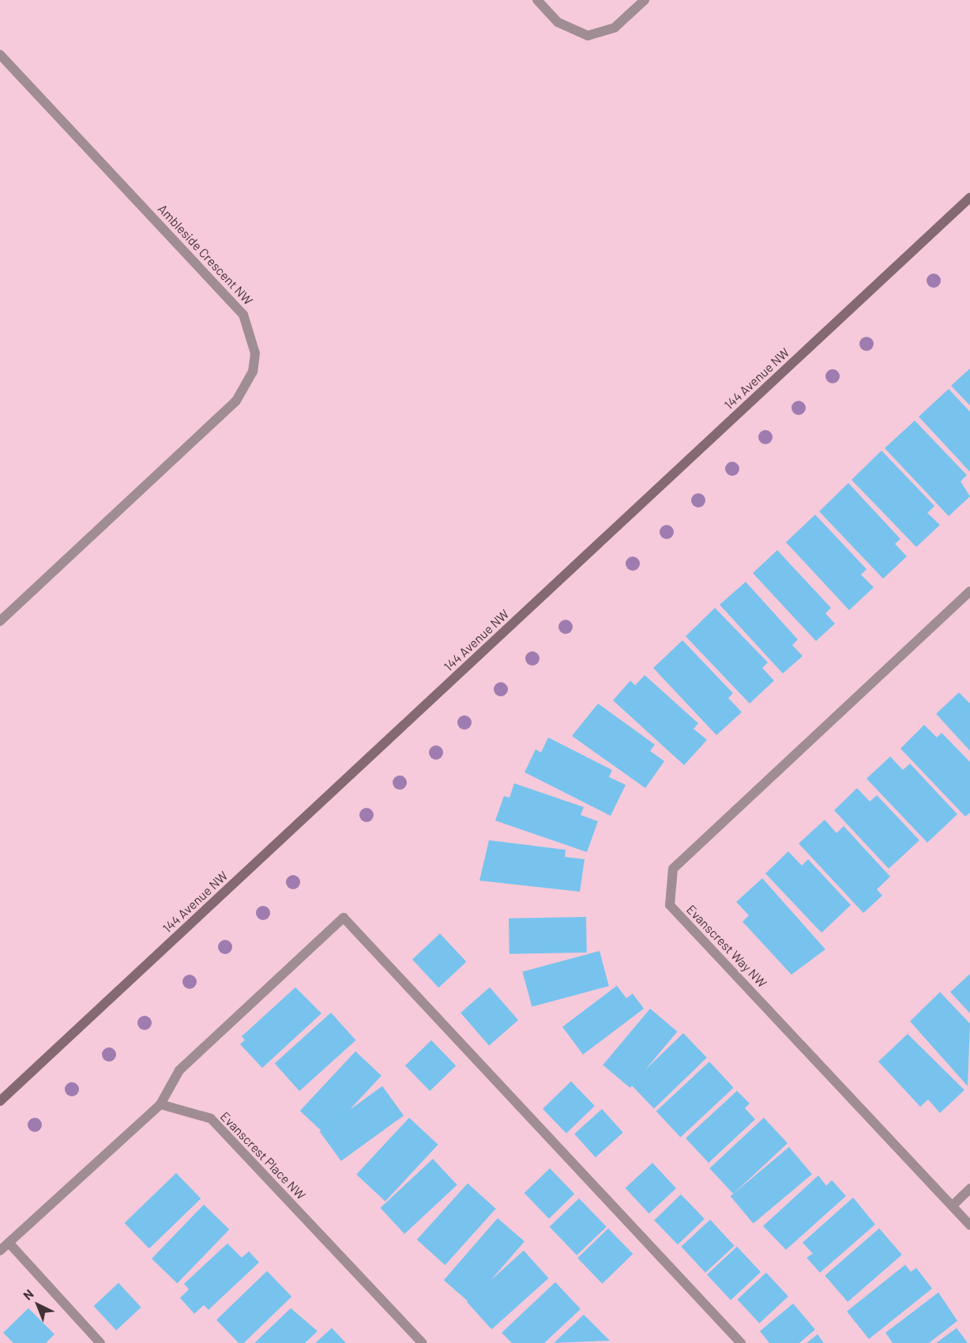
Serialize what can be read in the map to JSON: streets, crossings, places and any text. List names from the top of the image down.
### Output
{
  "streets": {
    "main road": ["144 Avenue NW"],
    "street": ["Ambleside Crescent NW", "Evanscrest Way NW", "Evanscrest Place NW"]
  },
  "north": "top left"
}
